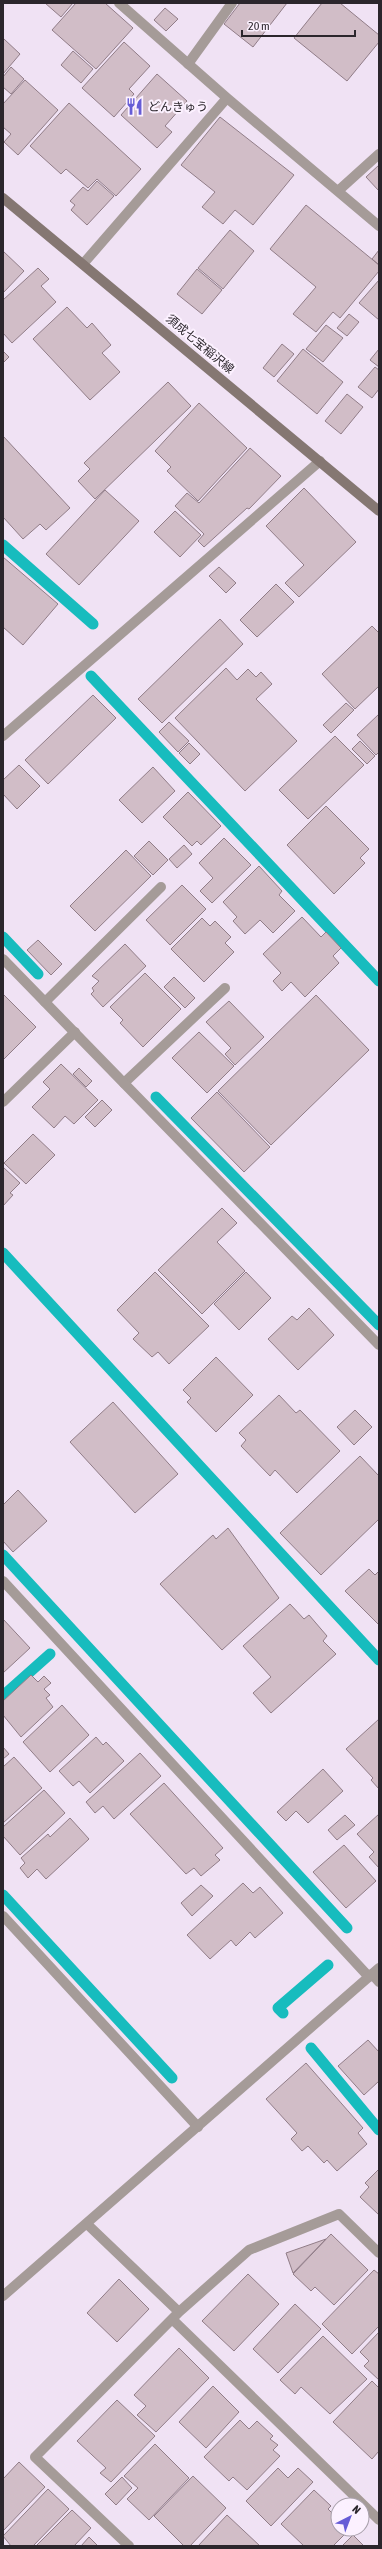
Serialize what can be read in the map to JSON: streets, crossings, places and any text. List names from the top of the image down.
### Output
{
  "streets": {
    "main road": ["須成七宝稲沢線"]
  },
  "places": {
    "restaurant": ["どんきゅう"]
  },
  "scale_bar": "20 m",
  "north": "top right"
}
